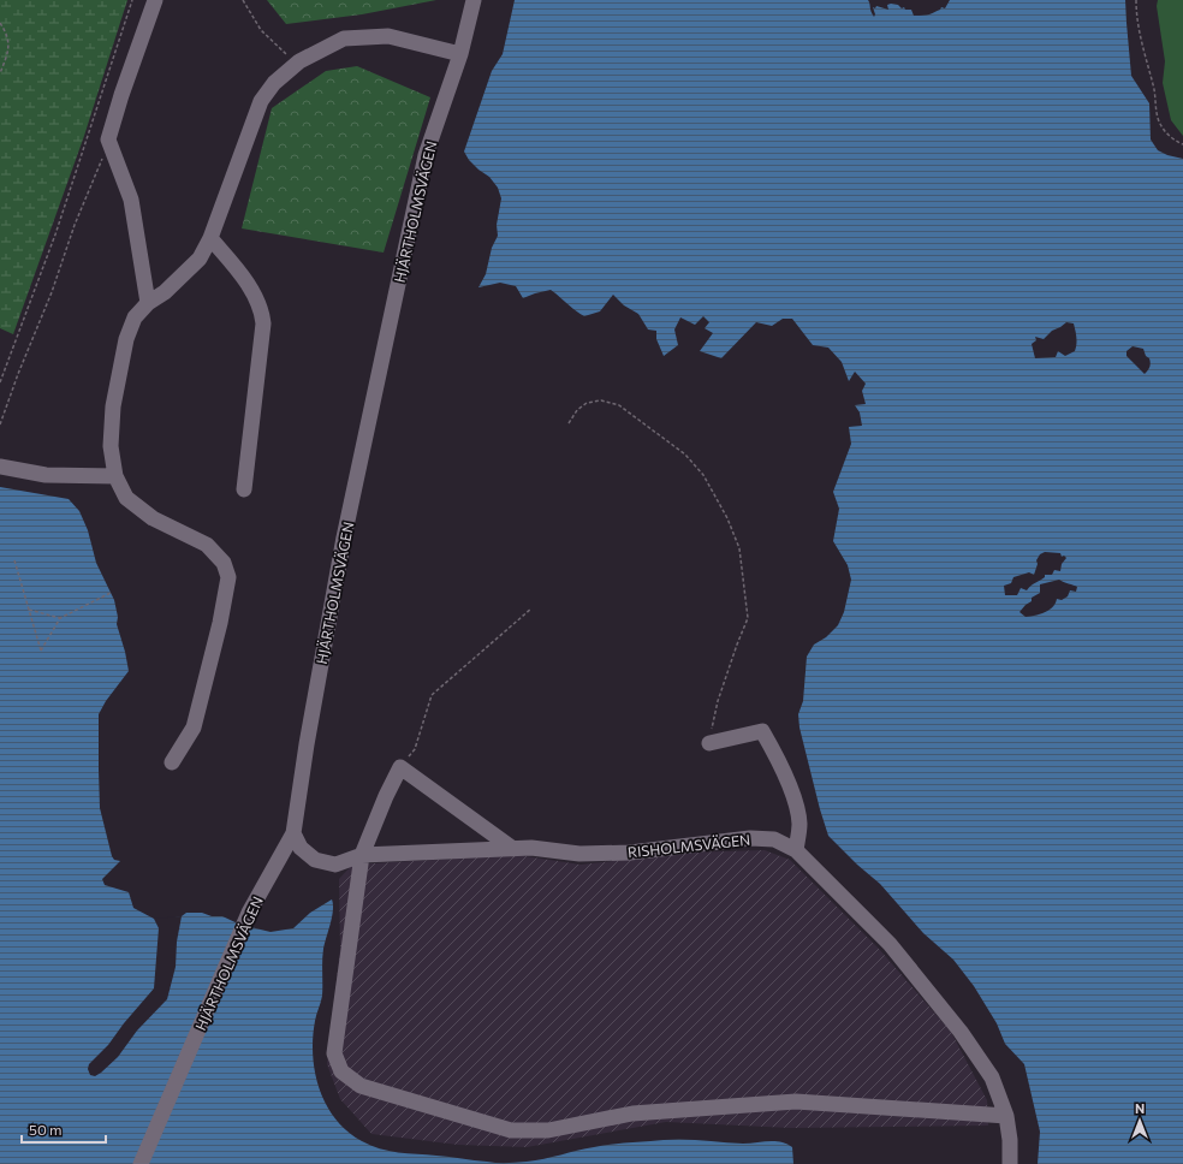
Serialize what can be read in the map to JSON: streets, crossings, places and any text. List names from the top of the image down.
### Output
{
  "streets": {
    "street": ["HJÄRTHOLMSVÄGEN", "RISHOLMSVÄGEN"]
  },
  "crossings": [
    ["HJÄRTHOLMSVÄGEN", "RISHOLMSVÄGEN"]
  ],
  "scale_bar": "50 m",
  "north": "top"
}
